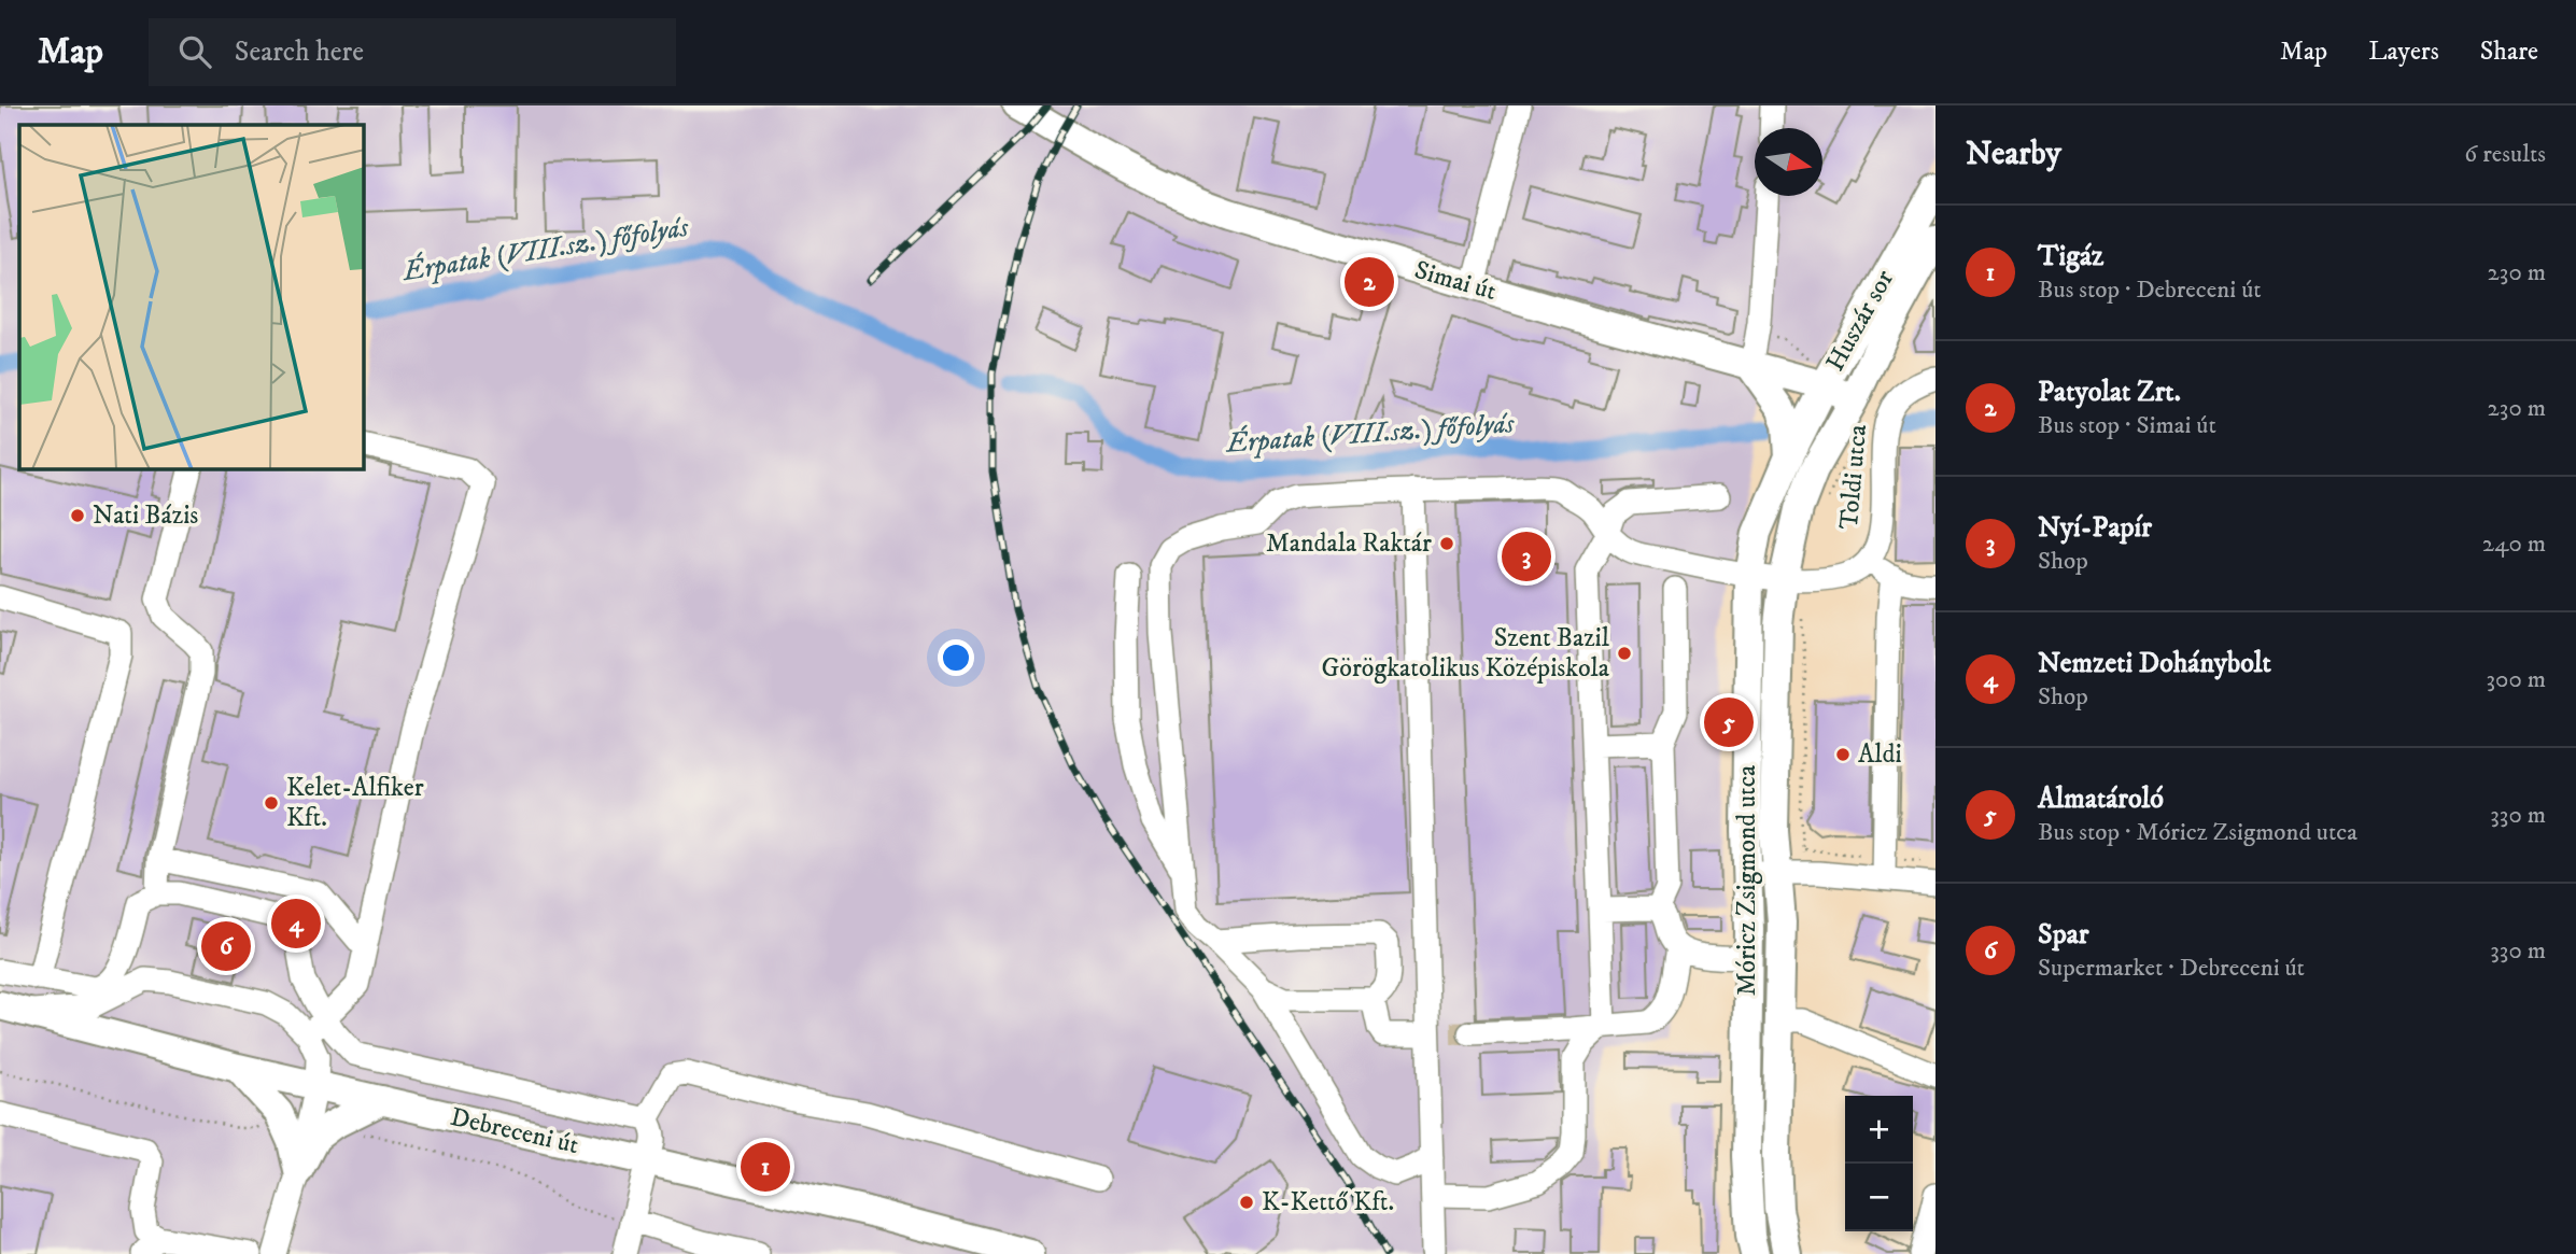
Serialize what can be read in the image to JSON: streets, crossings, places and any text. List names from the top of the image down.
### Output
{
  "streets": {
    "main road": [
      "Simai út",
      "Huszár sor",
      "Móricz Zsigmond utca",
      "Debreceni út"
    ],
    "street": ["Toldi utca"]
  },
  "crossings": [
    ["Simai út", "Huszár sor"],
    ["Simai út", "Móricz Zsigmond utca"],
    ["Huszár sor", "Móricz Zsigmond utca"],
    ["Toldi utca", "Móricz Zsigmond utca"]
  ],
  "water": ["Érpatak (VIII.sz.) főfolyás"],
  "places": [
    "Nati Bázis",
    "Mandala Raktár",
    "Szent Bazil Görögkatolikus Középiskola",
    "Aldi",
    "Kelet-Alfiker Kft.",
    "K-Kettő Kft."
  ],
  "north": "right",
  "page": {
    "header": "Map",
    "search": "Search here",
    "nav": ["Map", "Layers", "Share"],
    "heading": ["Nearby", "6 results"],
    "list": [
      {
        "mark": "1",
        "name": "Tigáz",
        "note": "Bus stop · Debreceni út",
        "value": "230 m"
      },
      {
        "mark": "2",
        "name": "Patyolat Zrt.",
        "note": "Bus stop · Simai út",
        "value": "230 m"
      },
      {
        "mark": "3",
        "name": "Nyí-Papír",
        "note": "Shop",
        "value": "240 m"
      },
      {
        "mark": "4",
        "name": "Nemzeti Dohánybolt",
        "note": "Shop",
        "value": "300 m"
      },
      {
        "mark": "5",
        "name": "Almatároló",
        "note": "Bus stop · Móricz Zsigmond utca",
        "value": "330 m"
      },
      {
        "mark": "6",
        "name": "Spar",
        "note": "Supermarket · Debreceni út",
        "value": "330 m"
      }
    ],
    "pins": [
      "2",
      "3",
      "5",
      "4",
      "6",
      "1"
    ],
    "map_buttons": ["+", "−"]
  }
}
